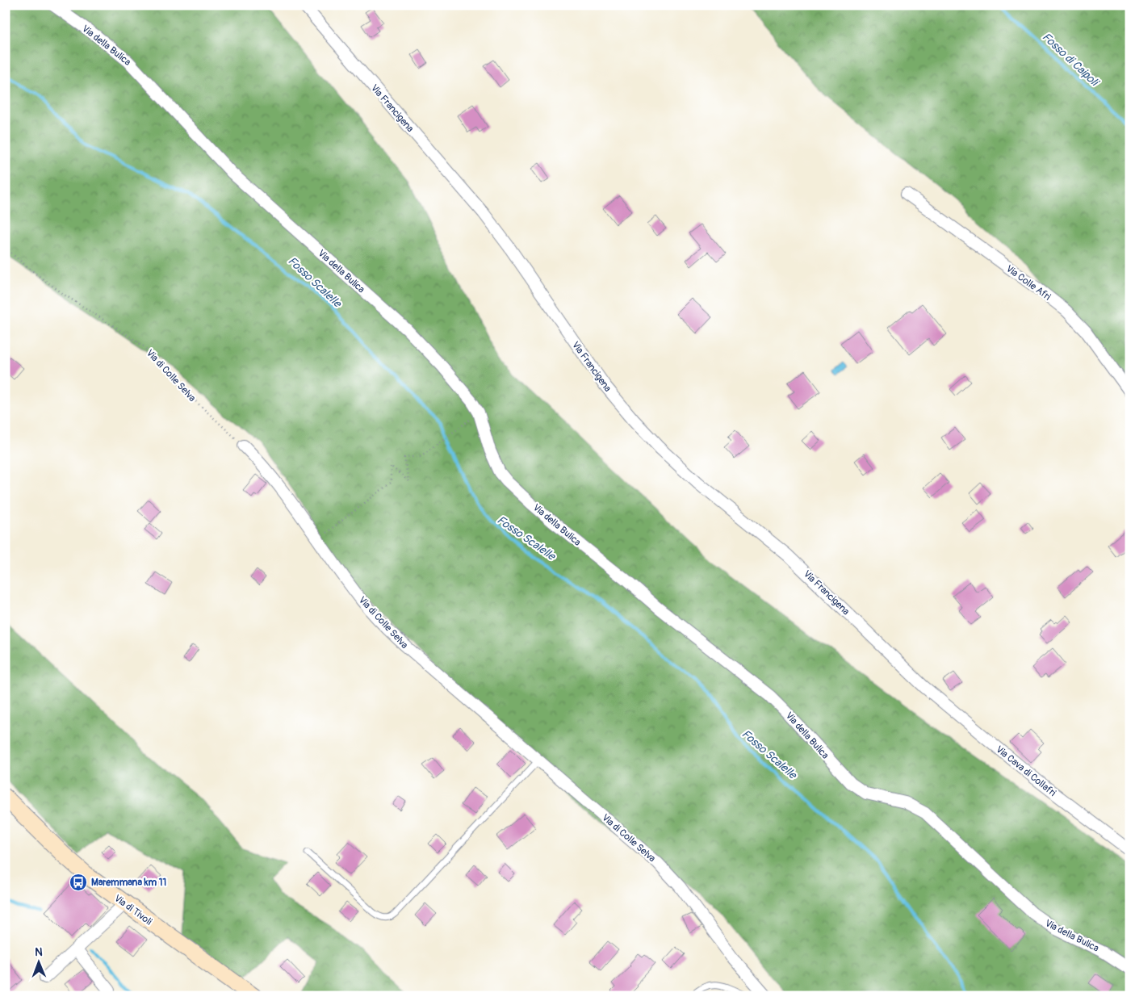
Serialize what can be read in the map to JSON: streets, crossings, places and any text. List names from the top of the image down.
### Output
{
  "streets": {
    "main road": ["Via di Tivoli"],
    "street": [
      "Via della Bulica",
      "Via Francigena",
      "Via Colle Afri",
      "Via di Colle Selva",
      "Via Cava di Collafri"
    ]
  },
  "crossings": [
    ["Via Francigena", "Via Cava di Collafri"]
  ],
  "water": ["Fosso di Caipoli", "Fosso Scalelle"],
  "places": {
    "bus stop": ["Maremmana km 11"]
  },
  "north": "top"
}
